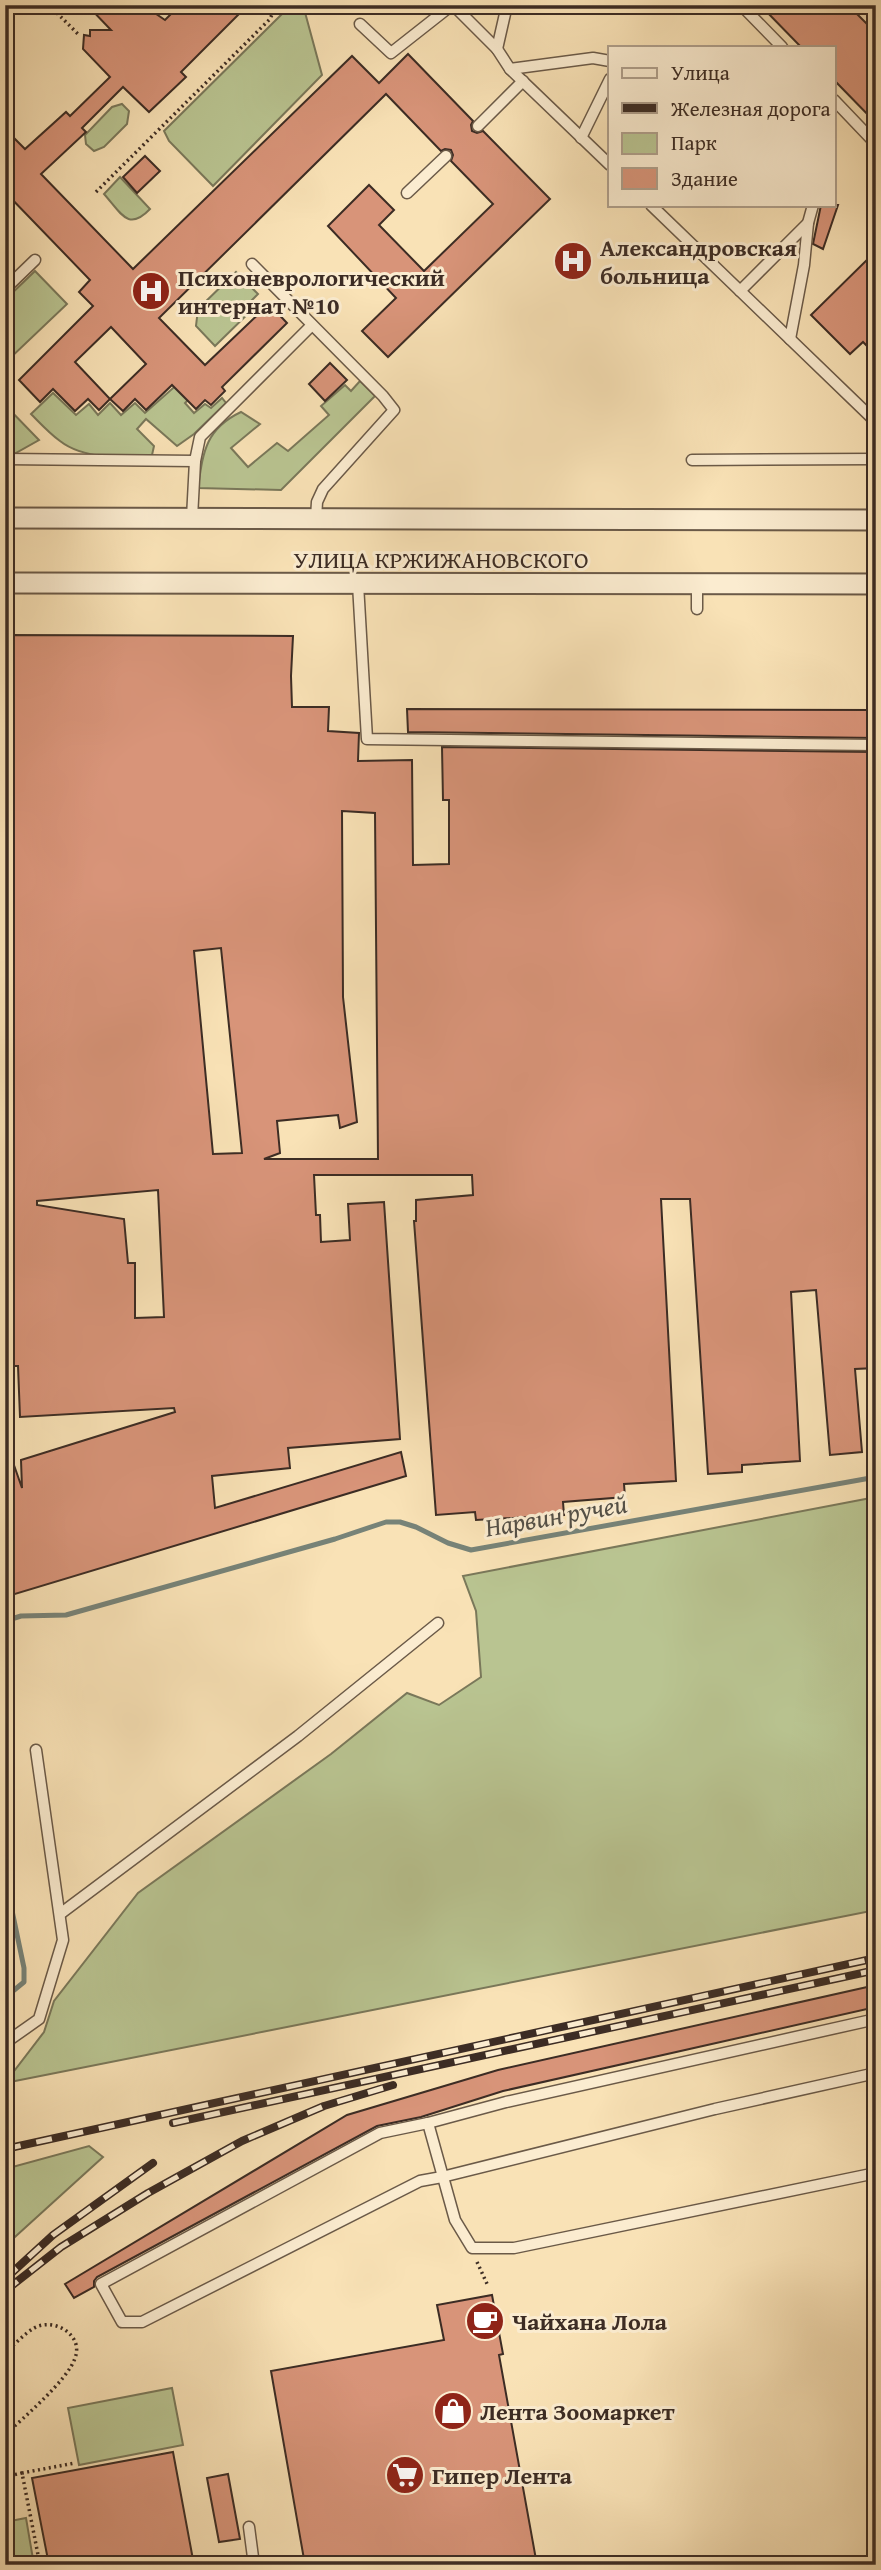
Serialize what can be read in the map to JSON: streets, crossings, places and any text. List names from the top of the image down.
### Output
{
  "streets": {
    "street": ["УЛИЦА КРЖИЖАНОВСКОГО"]
  },
  "water": ["Нарвин ручей"],
  "places": {
    "hospital": ["Александровская больница", "Психоневрологический интернат №10"],
    "cafe": ["Чайхана Лола"],
    "shop": ["Лента Зоомаркет"],
    "supermarket": ["Гипер Лента"]
  },
  "legend": [
    "Улица",
    "Железная дорога",
    "Парк",
    "Здание"
  ]
}
